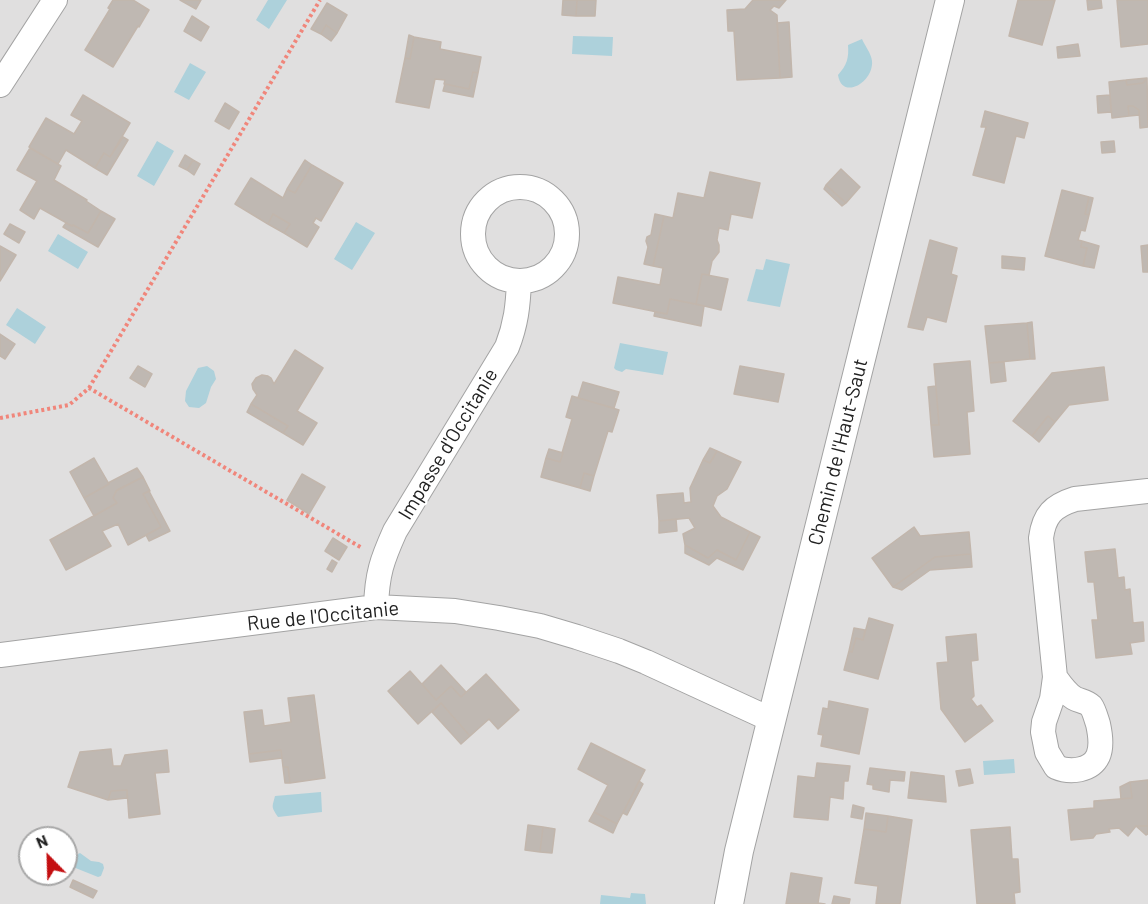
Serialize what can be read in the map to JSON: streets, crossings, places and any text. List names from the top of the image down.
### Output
{
  "streets": {
    "street": ["Impasse d'Occitanie", "Chemin de l'Haut-Saut", "Rue de l'Occitanie"]
  },
  "crossings": [
    ["Impasse d'Occitanie", "Rue de l'Occitanie"],
    ["Chemin de l'Haut-Saut", "Rue de l'Occitanie"]
  ],
  "north": "top left"
}
